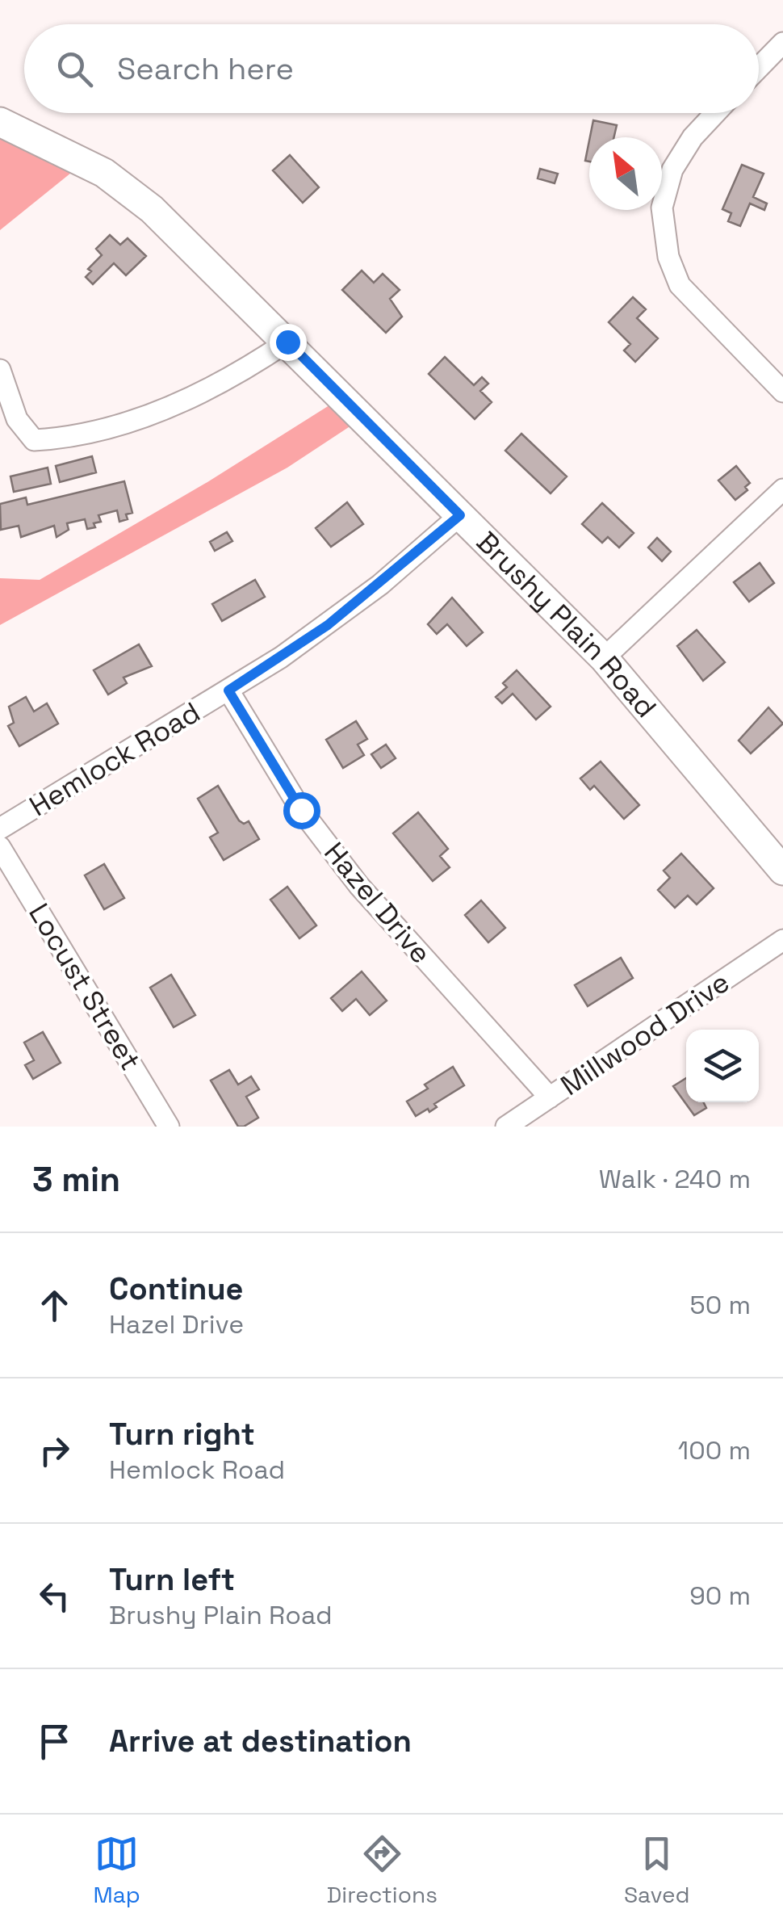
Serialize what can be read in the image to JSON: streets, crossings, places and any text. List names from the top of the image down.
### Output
{
  "streets": {
    "main road": ["Brushy Plain Road"],
    "street": [
      "Hemlock Road",
      "Hazel Drive",
      "Locust Street",
      "Millwood Drive"
    ]
  },
  "crossings": [
    ["Brushy Plain Road", "Hemlock Road"],
    ["Hemlock Road", "Hazel Drive"],
    ["Hazel Drive", "Millwood Drive"]
  ],
  "north": "top left",
  "page": {
    "search": "Search here",
    "heading": ["3 min", "Walk · 240 m"],
    "list": [
      ["Continue", "Hazel Drive", "50 m"],
      ["Turn right", "Hemlock Road", "100 m"],
      ["Turn left", "Brushy Plain Road", "90 m"],
      "Arrive at destination"
    ],
    "nav": ["Map", "Directions", "Saved"]
  }
}
